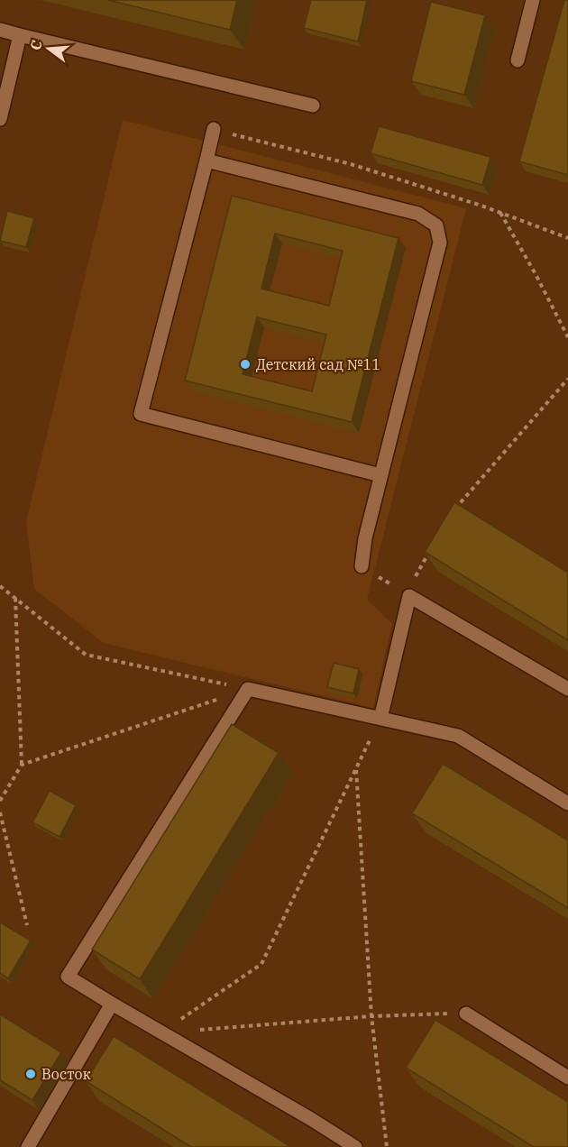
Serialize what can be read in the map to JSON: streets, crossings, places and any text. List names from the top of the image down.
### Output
{
  "places": ["Детский сад №11", "Восток"],
  "north": "left"
}
